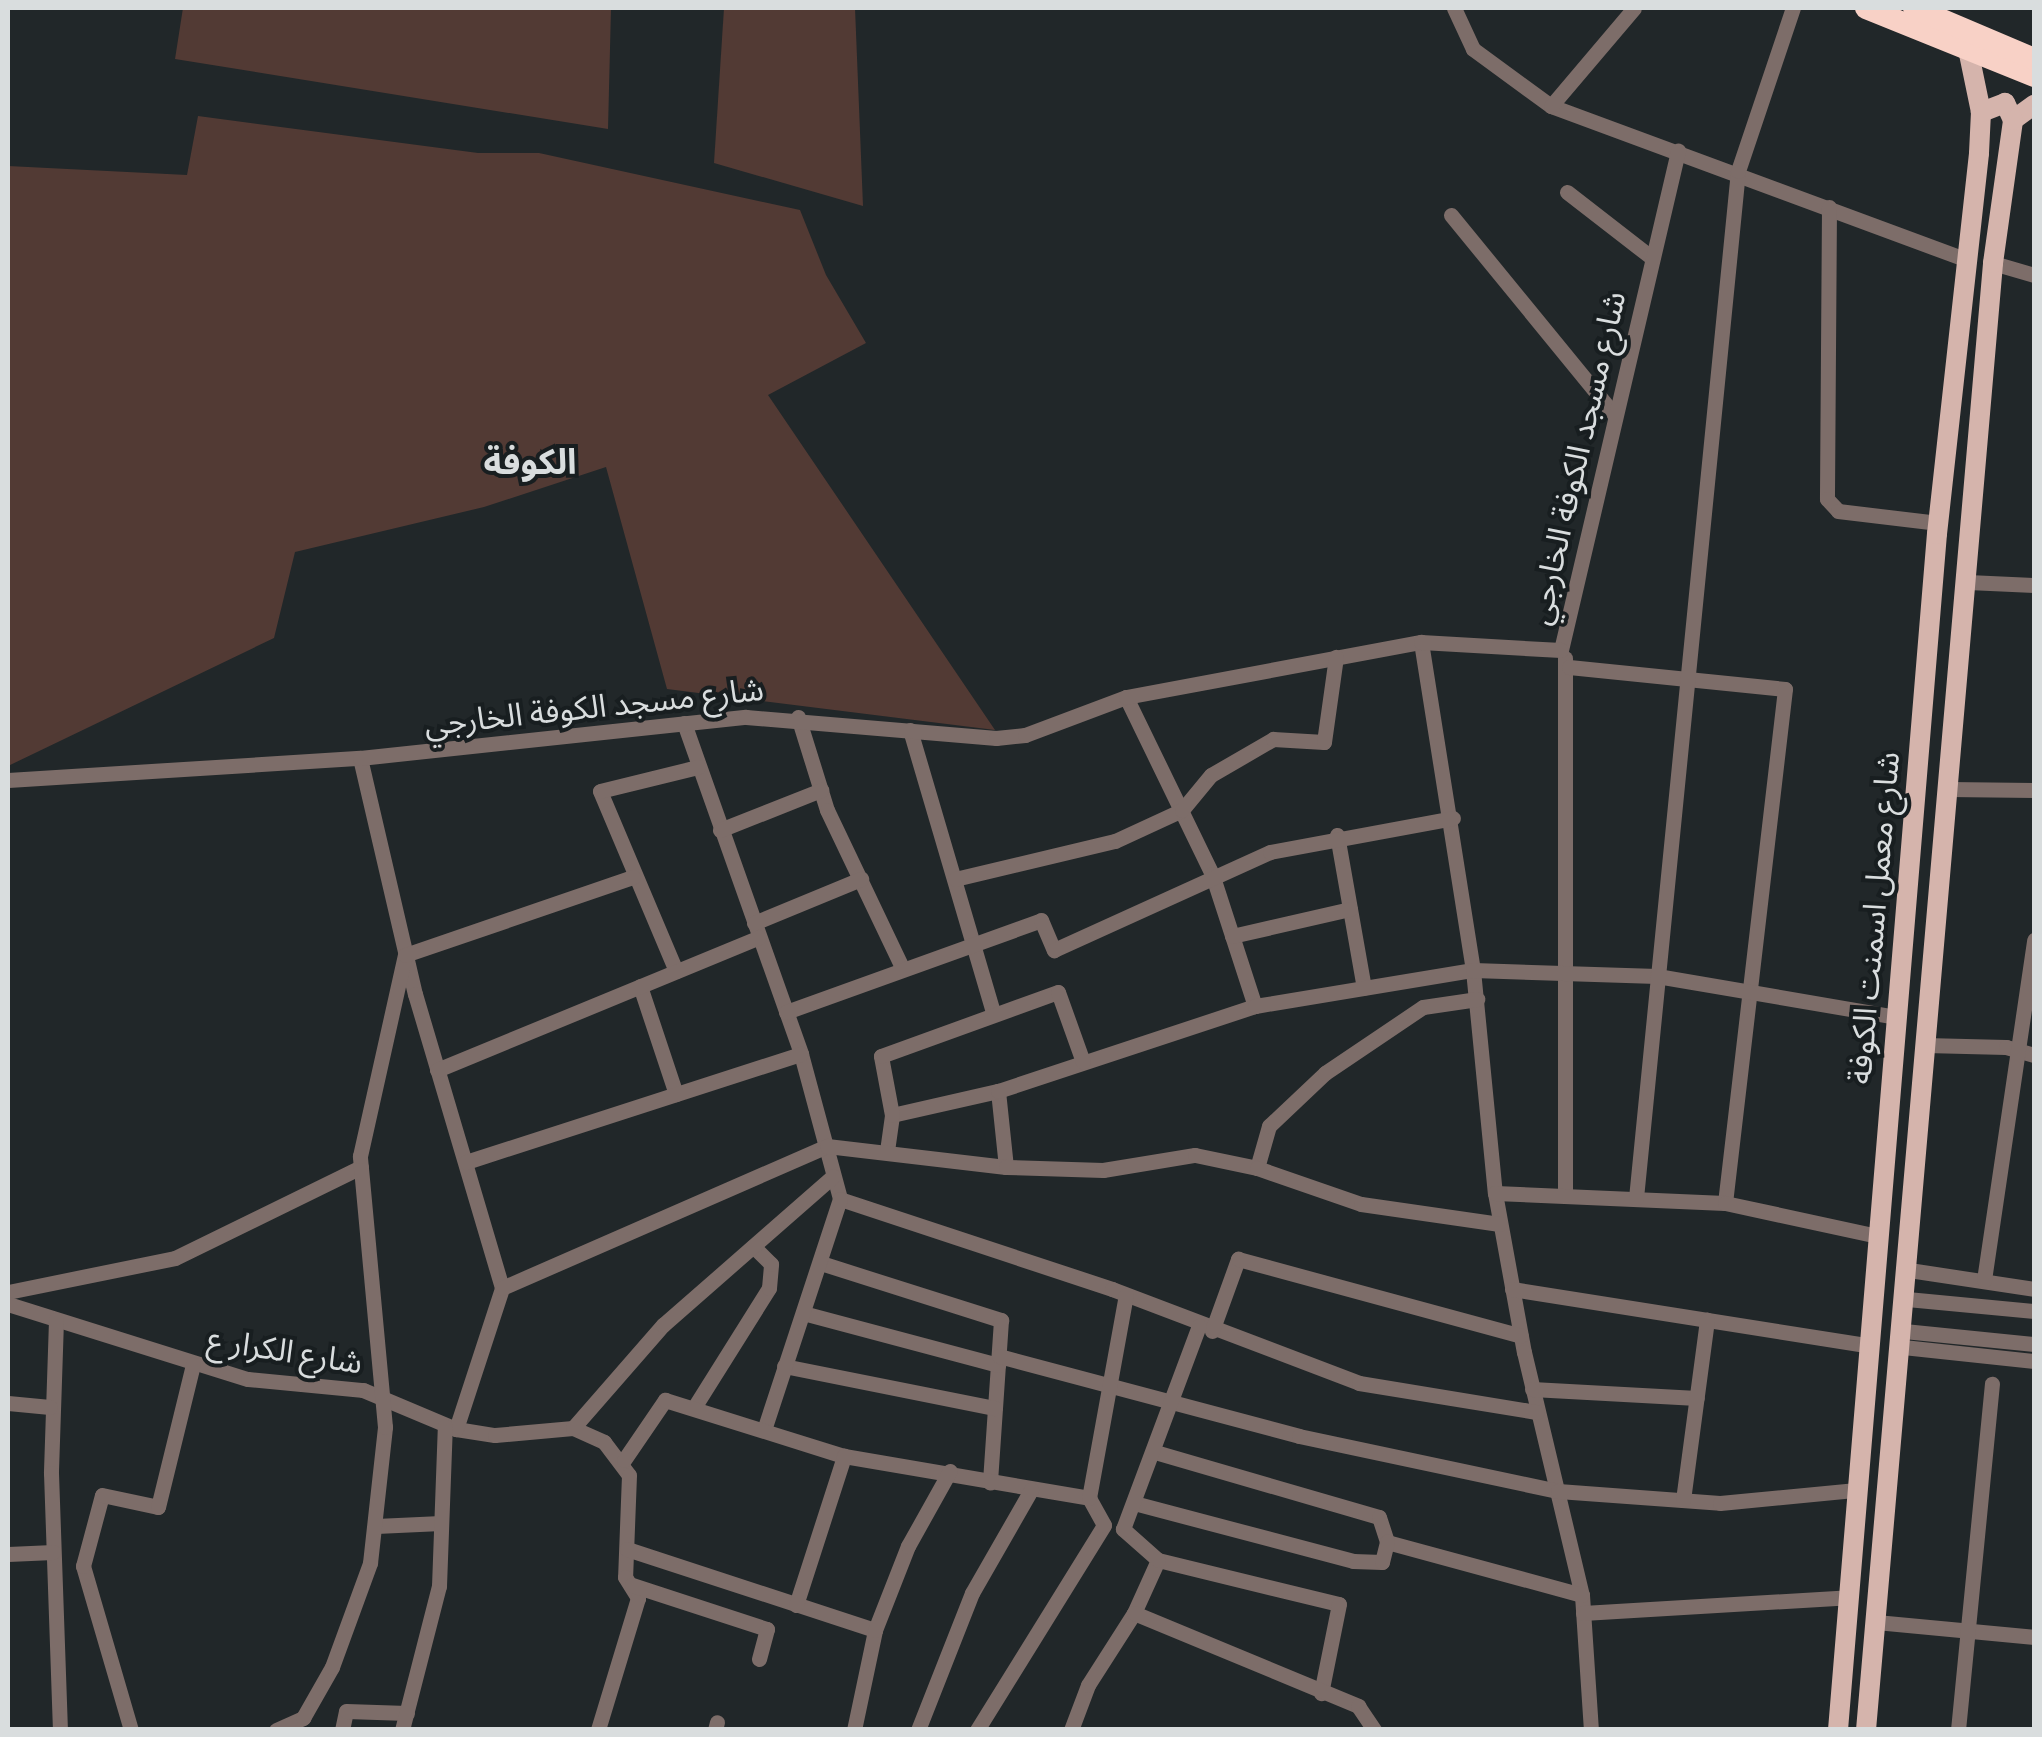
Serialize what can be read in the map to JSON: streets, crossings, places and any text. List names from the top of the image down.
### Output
{
  "streets": {
    "main road": ["شارع معمل اسمنت الكوفة"],
    "street": ["شارع مسجد الكوفة الخارجي", "شارع الكرار ع"]
  },
  "districts": ["الكوفة"]
}
